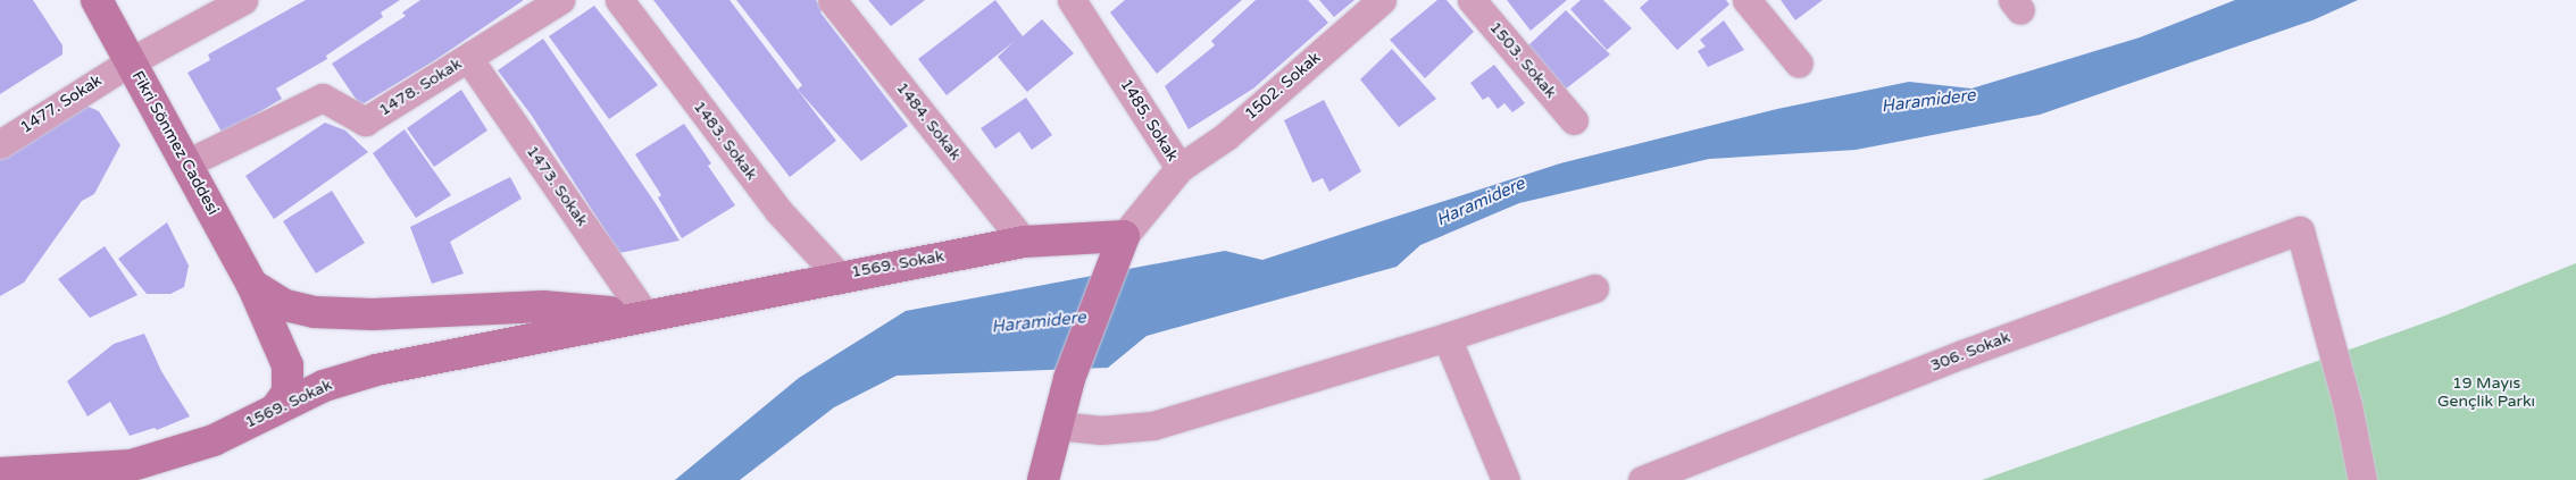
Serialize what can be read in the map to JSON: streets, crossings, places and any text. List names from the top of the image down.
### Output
{
  "streets": {
    "street": [
      "1503. Sokak",
      "1502. Sokak",
      "1478. Sokak",
      "1477. Sokak",
      "1485. Sokak",
      "1484. Sokak",
      "1483. Sokak",
      "Fikri Sönmez Caddesi",
      "1473. Sokak",
      "1569. Sokak",
      "306. Sokak"
    ]
  },
  "crossings": [
    ["1502. Sokak", "1485. Sokak"],
    ["1478. Sokak", "Fikri Sönmez Caddesi"],
    ["1478. Sokak", "1473. Sokak"],
    ["1477. Sokak", "Fikri Sönmez Caddesi"],
    ["1485. Sokak", "1569. Sokak"],
    ["1484. Sokak", "1569. Sokak"],
    ["1483. Sokak", "1569. Sokak"],
    ["Fikri Sönmez Caddesi", "1569. Sokak"],
    ["1473. Sokak", "1569. Sokak"]
  ],
  "water": ["Haramidere"],
  "parks": ["19 Mayıs Gençlik Parkı"]
}
